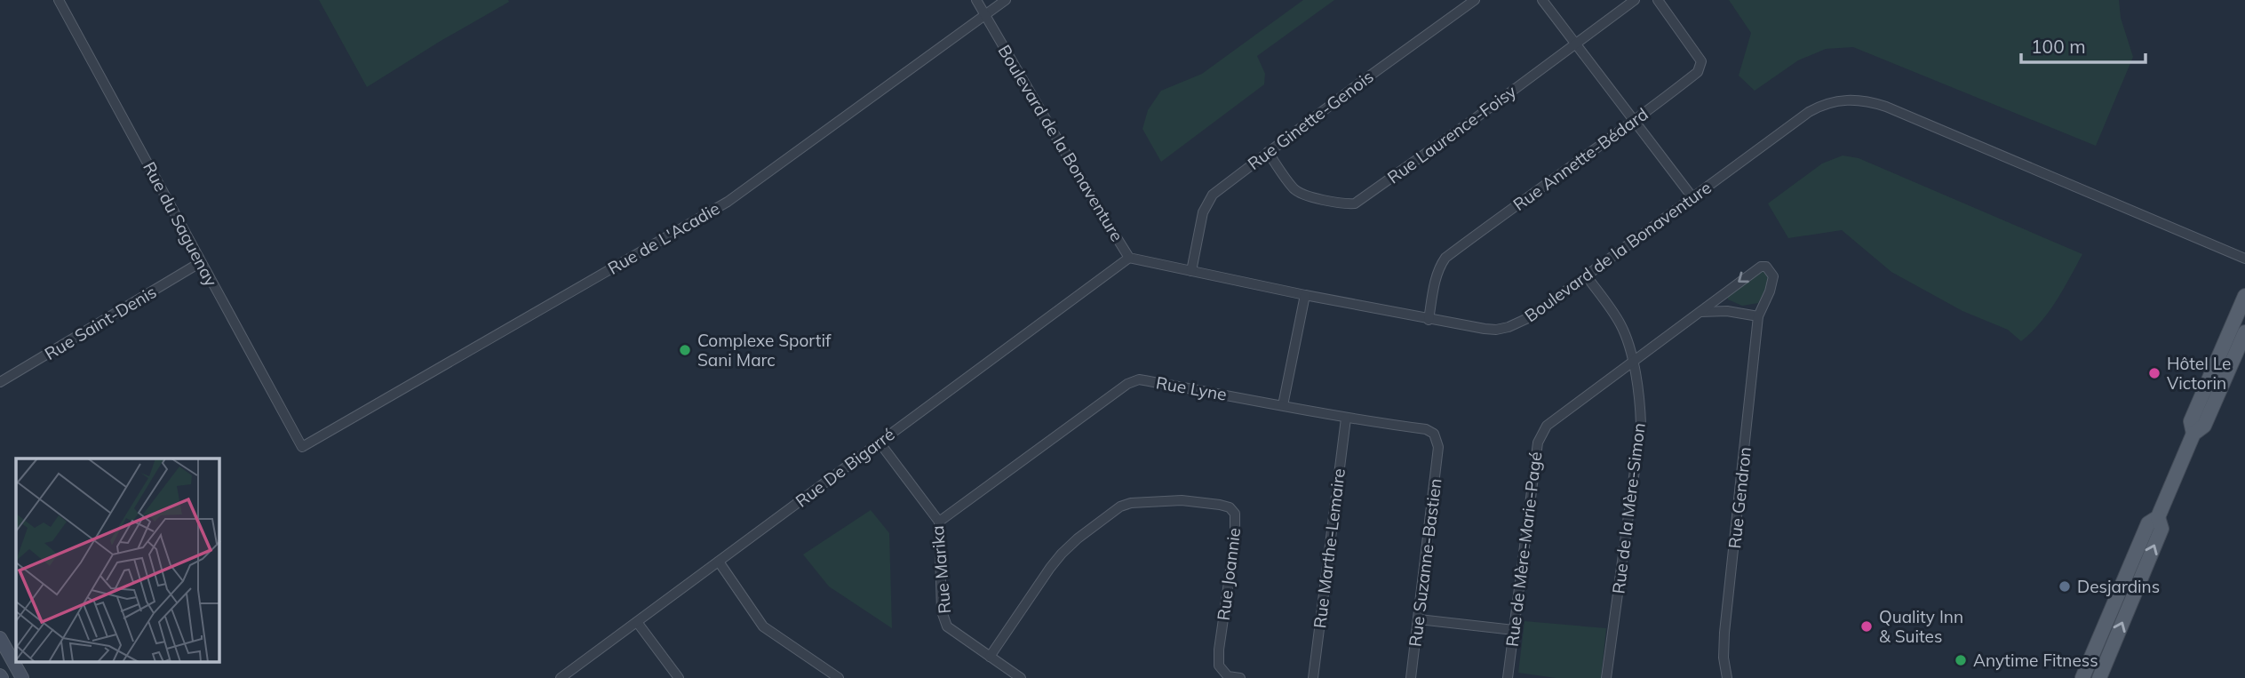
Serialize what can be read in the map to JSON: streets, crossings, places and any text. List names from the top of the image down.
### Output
{
  "streets": {
    "street": [
      "Rue Ginette-Genois",
      "Rue Laurence-Foisy",
      "Boulevard de la Bonaventure",
      "Rue Annette-Bédard",
      "Rue du Saguenay",
      "Rue de L'Acadie",
      "Rue Saint-Denis",
      "Rue Lyne",
      "Rue De Bigarré",
      "Rue Gendron",
      "Rue de la Mère-Simon",
      "Rue Marthe-Lemaire",
      "Rue de Mère-Marie-Pagé",
      "Rue Suzanne-Bastien",
      "Rue Marika",
      "Rue Joannie"
    ]
  },
  "crossings": [
    ["Rue Ginette-Genois", "Rue Laurence-Foisy"],
    ["Rue Ginette-Genois", "Boulevard de la Bonaventure"],
    ["Boulevard de la Bonaventure", "Rue Annette-Bédard"],
    ["Boulevard de la Bonaventure", "Rue de L'Acadie"],
    ["Boulevard de la Bonaventure", "Rue De Bigarré"],
    ["Boulevard de la Bonaventure", "Rue de la Mère-Simon"],
    ["Rue du Saguenay", "Rue de L'Acadie"],
    ["Rue du Saguenay", "Rue Saint-Denis"],
    ["Rue Lyne", "Rue Marthe-Lemaire"],
    ["Rue Lyne", "Rue Suzanne-Bastien"],
    ["Rue Lyne", "Rue Marika"],
    ["Rue De Bigarré", "Rue Marika"],
    ["Rue Gendron", "Rue de Mère-Marie-Pagé"],
    ["Rue de la Mère-Simon", "Rue de Mère-Marie-Pagé"],
    ["Rue Marika", "Rue Joannie"]
  ],
  "places": [
    "Complexe Sportif Sani Marc",
    "Hôtel Le Victorin",
    "Desjardins",
    "Quality Inn & Suites",
    "Anytime Fitness"
  ],
  "scale_bar": "100 m"
}
